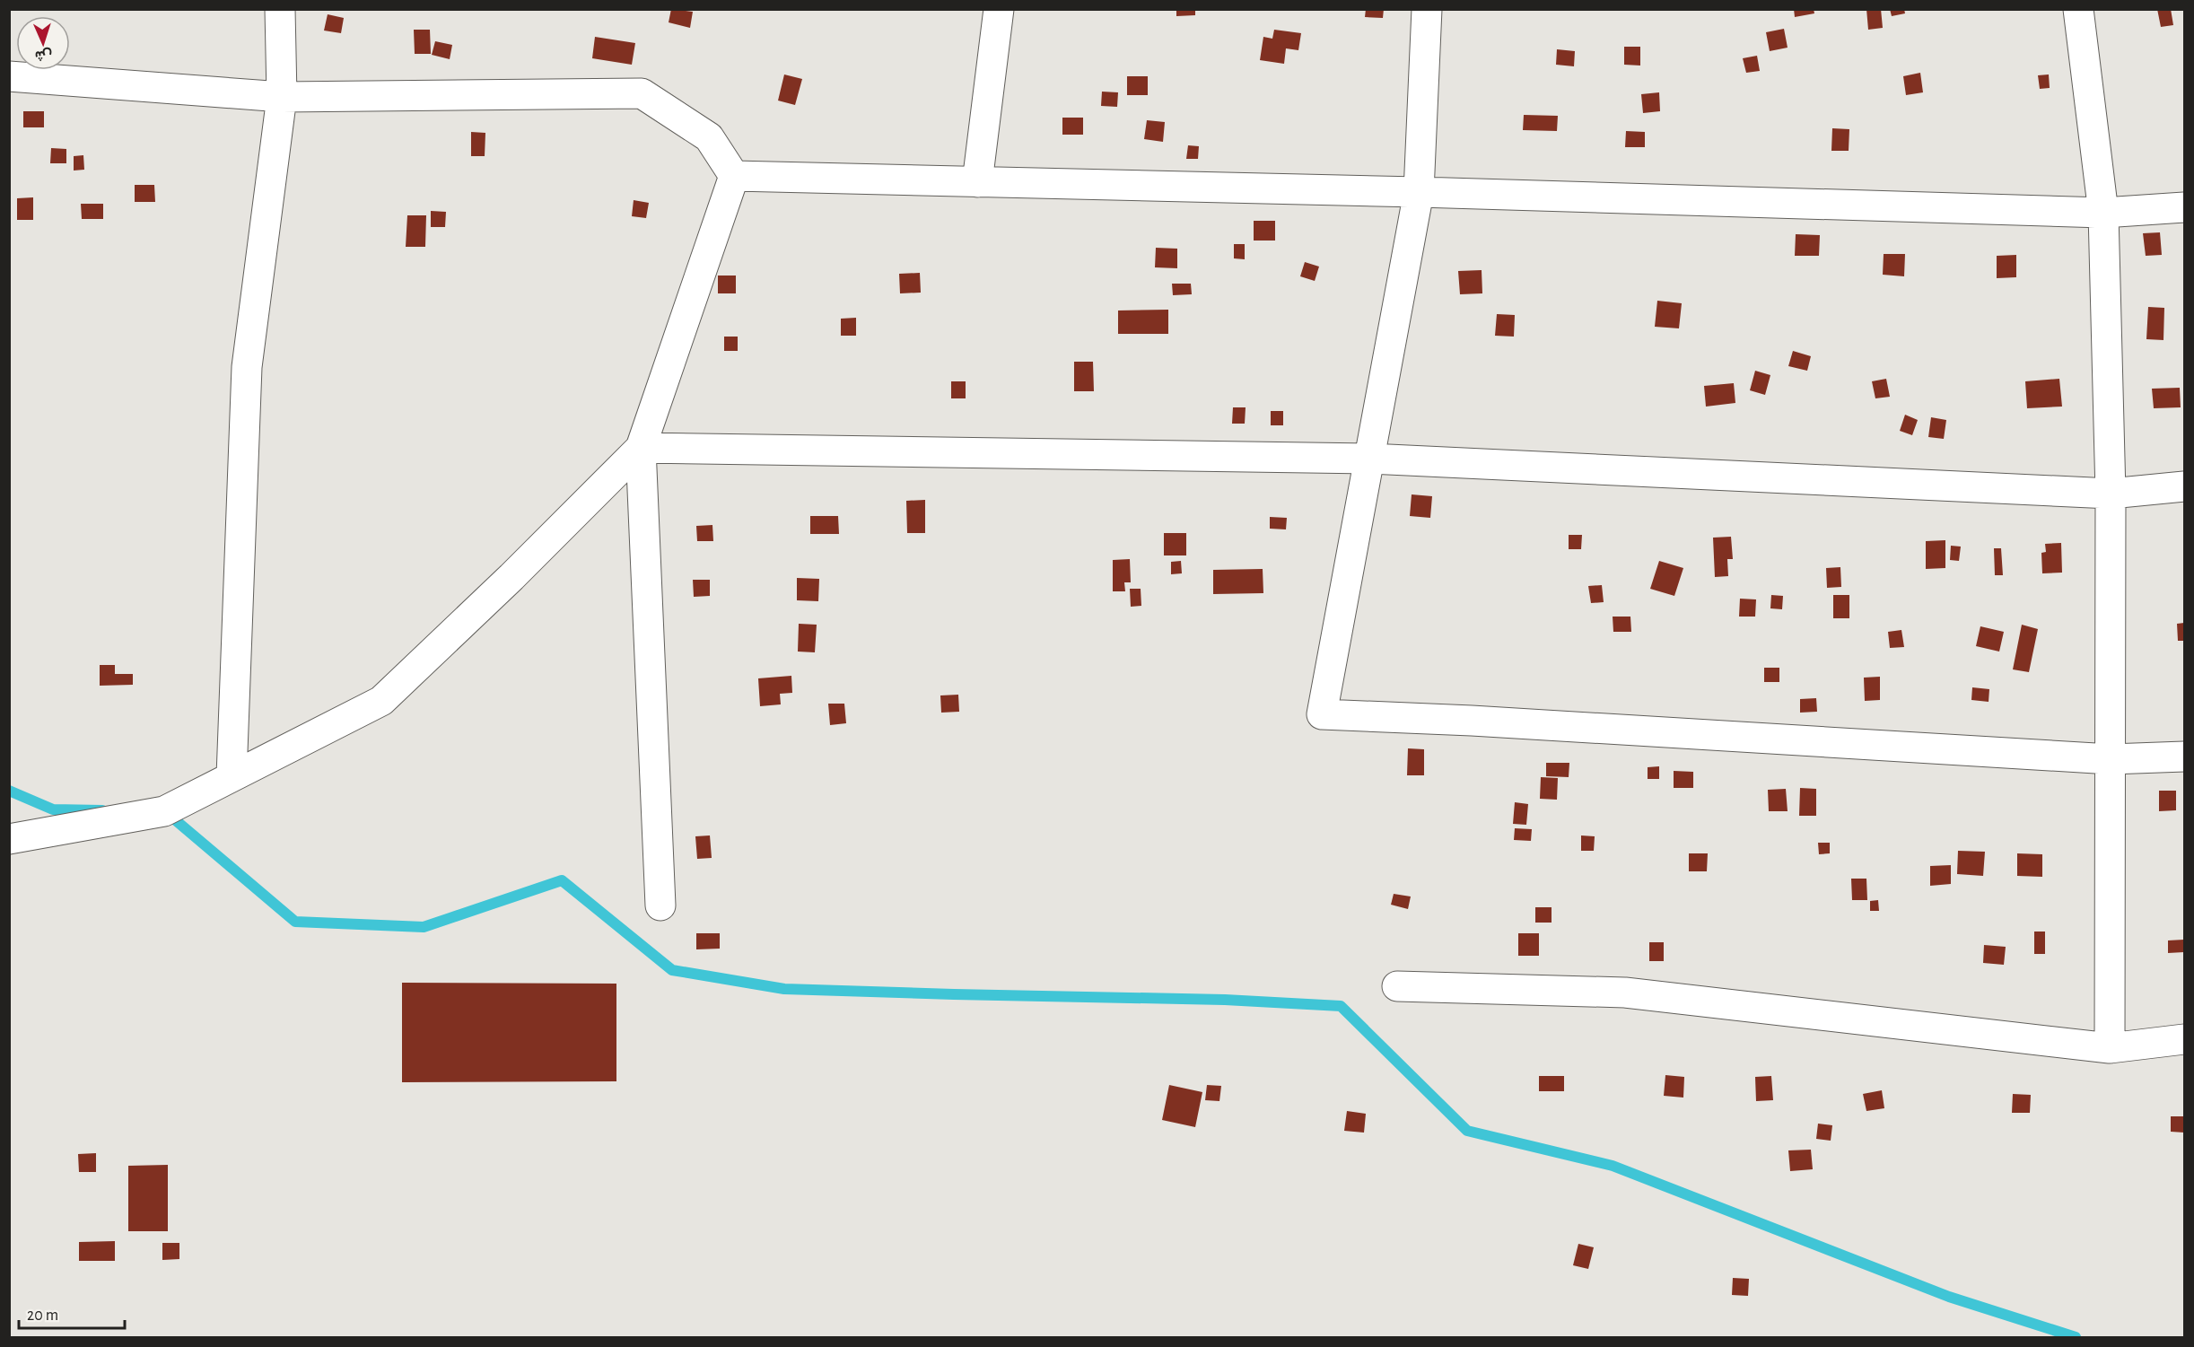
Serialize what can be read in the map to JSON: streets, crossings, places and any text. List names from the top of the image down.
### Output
{
  "scale_bar": "20 m",
  "north": "bottom"
}
